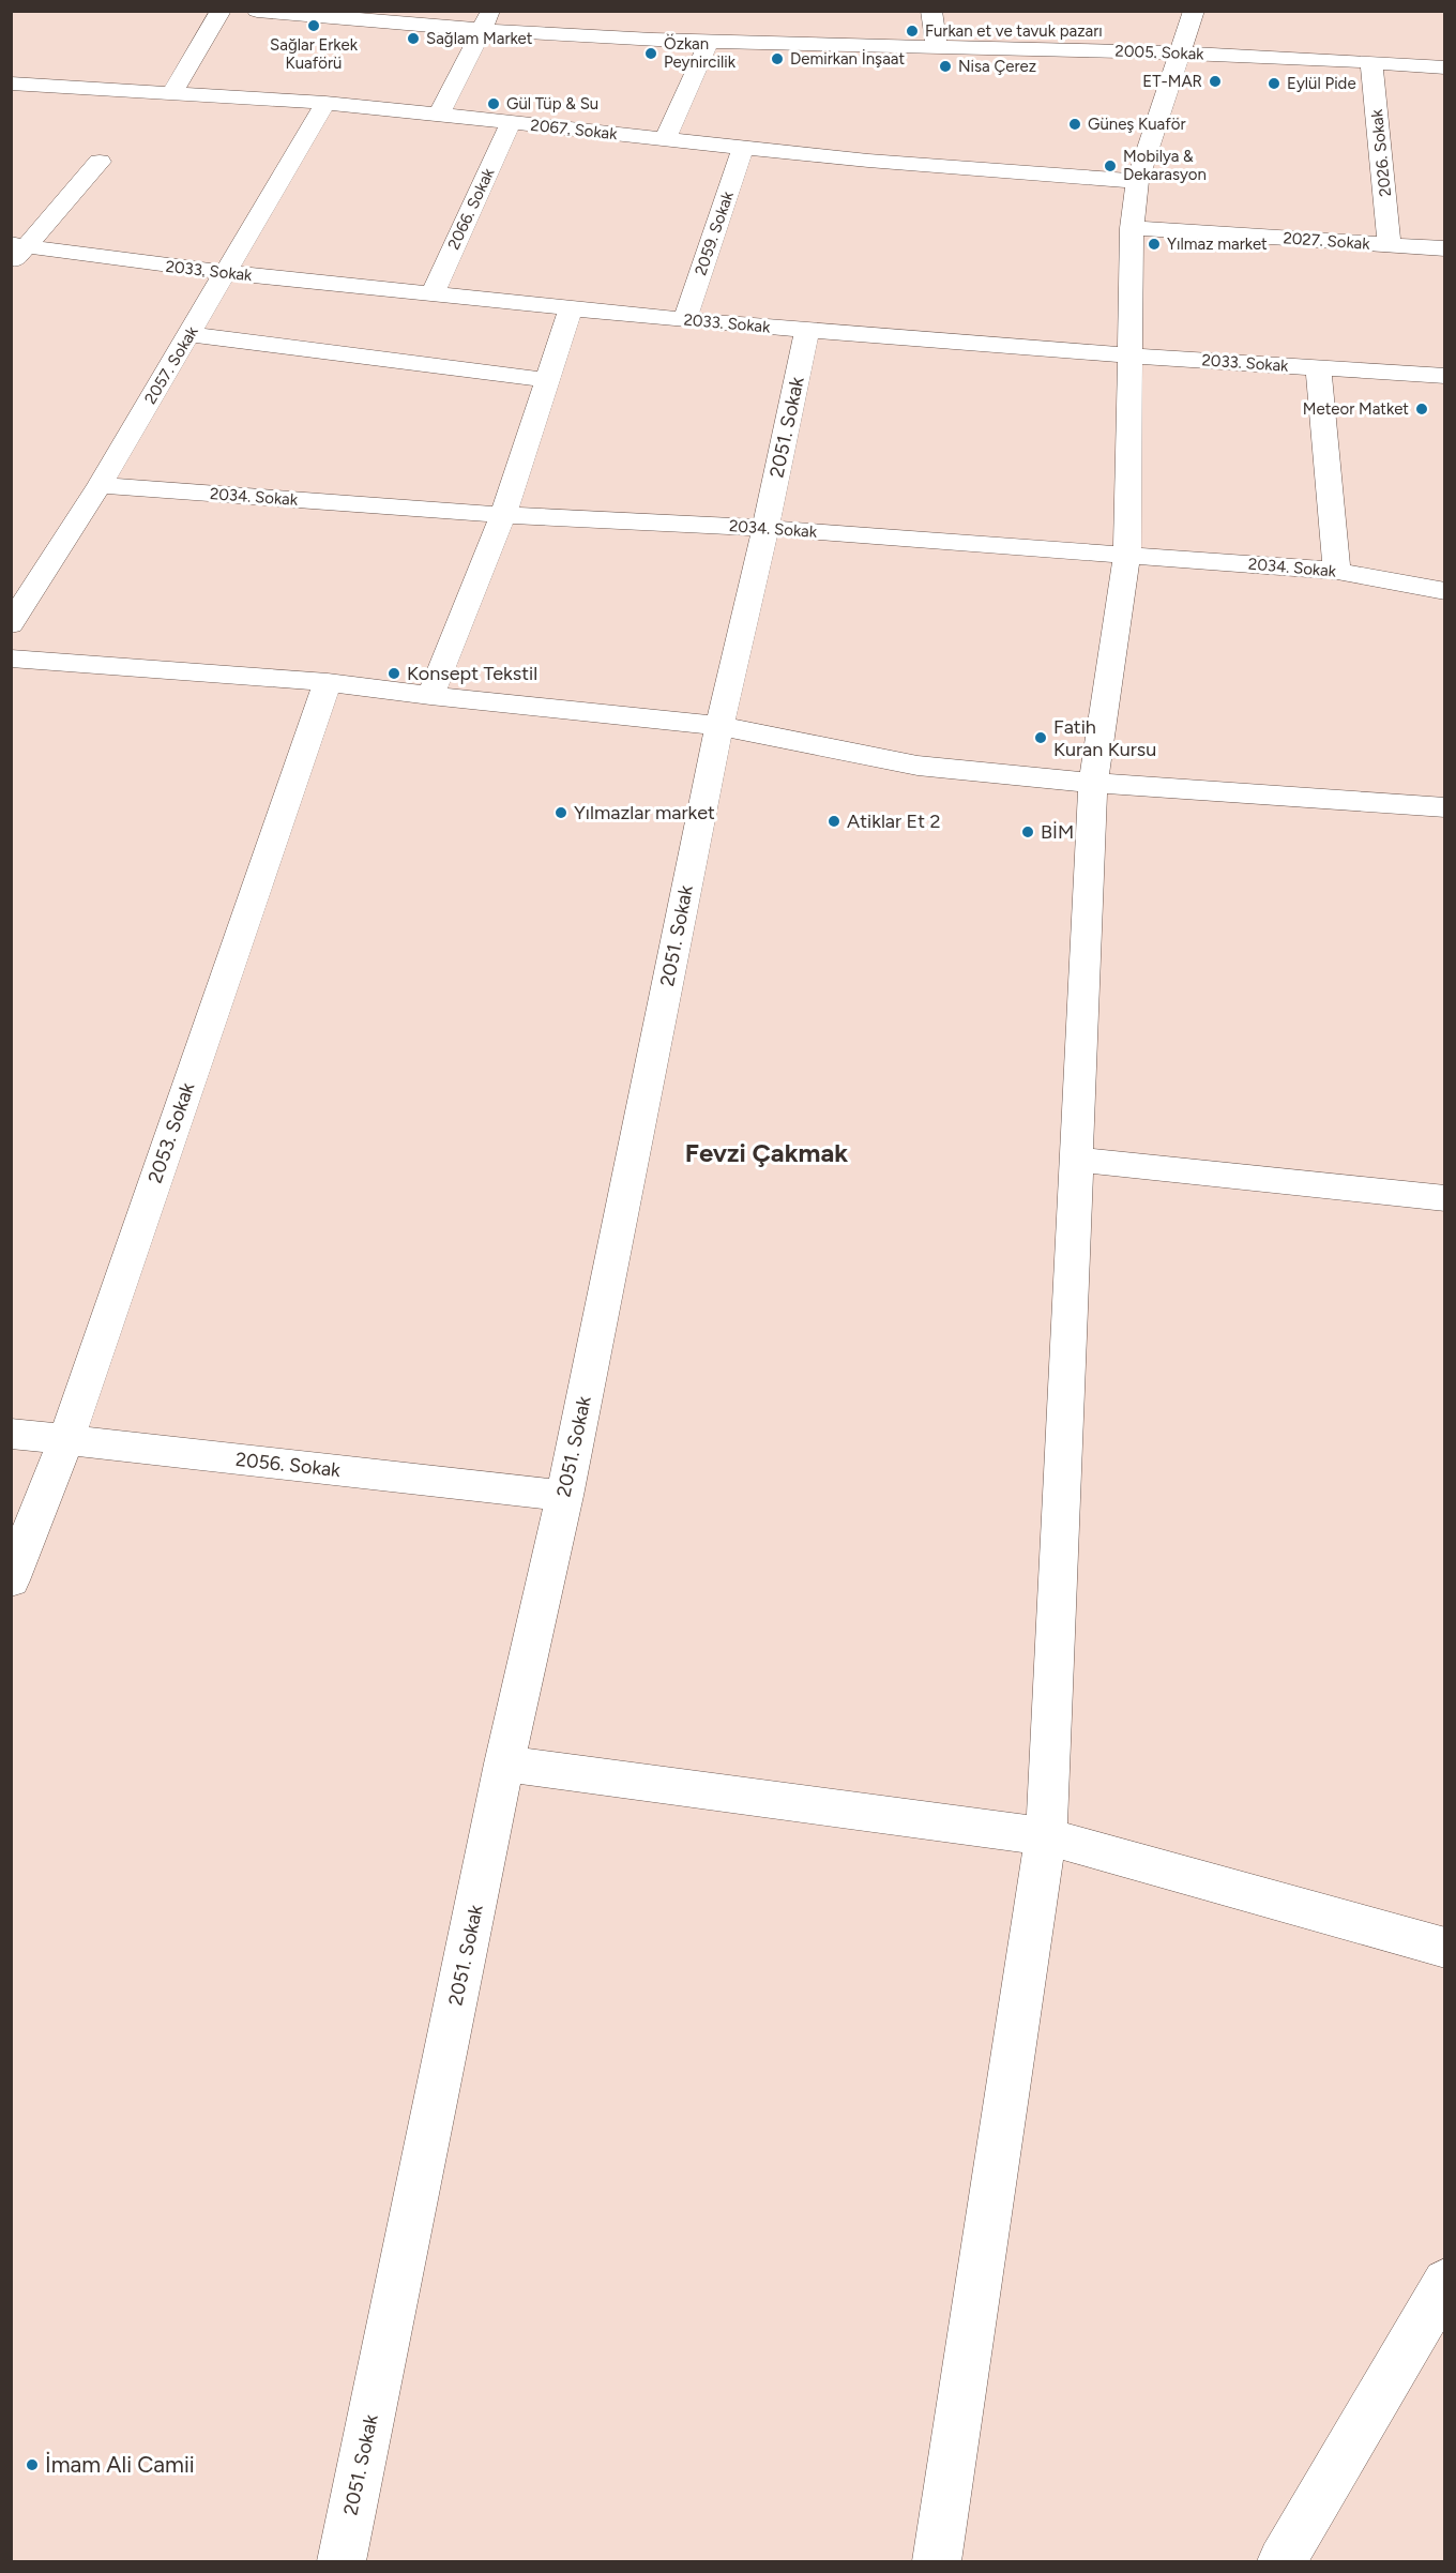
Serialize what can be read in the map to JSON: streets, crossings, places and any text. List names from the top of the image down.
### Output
{
  "streets": {
    "street": [
      "2005. Sokak",
      "2067. Sokak",
      "2026. Sokak",
      "2066. Sokak",
      "2059. Sokak",
      "2027. Sokak",
      "2033. Sokak",
      "2057. Sokak",
      "2051. Sokak",
      "2034. Sokak",
      "2053. Sokak",
      "2056. Sokak"
    ]
  },
  "crossings": [
    ["2005. Sokak", "2026. Sokak"],
    ["2067. Sokak", "2066. Sokak"],
    ["2067. Sokak", "2059. Sokak"],
    ["2067. Sokak", "2057. Sokak"],
    ["2026. Sokak", "2027. Sokak"],
    ["2066. Sokak", "2033. Sokak"],
    ["2059. Sokak", "2033. Sokak"],
    ["2033. Sokak", "2057. Sokak"],
    ["2033. Sokak", "2051. Sokak"],
    ["2057. Sokak", "2034. Sokak"],
    ["2051. Sokak", "2034. Sokak"],
    ["2051. Sokak", "2056. Sokak"],
    ["2053. Sokak", "2056. Sokak"]
  ],
  "districts": ["Fevzi Çakmak"],
  "places": [
    "Sağlar Erkek Kuaförü",
    "Furkan et ve tavuk pazarı",
    "Sağlam Market",
    "Özkan Peynircilik",
    "Demirkan İnşaat",
    "Nisa Çerez",
    "ET-MAR",
    "Eylül Pide",
    "Gül Tüp & Su",
    "Güneş Kuaför",
    "Mobilya & Dekarasyon",
    "Yılmaz market",
    "Meteor Matket",
    "Konsept Tekstil",
    "Fatih Kuran Kursu",
    "Yılmazlar market",
    "Atiklar Et 2",
    "BİM",
    "İmam Ali Camii"
  ]
}
